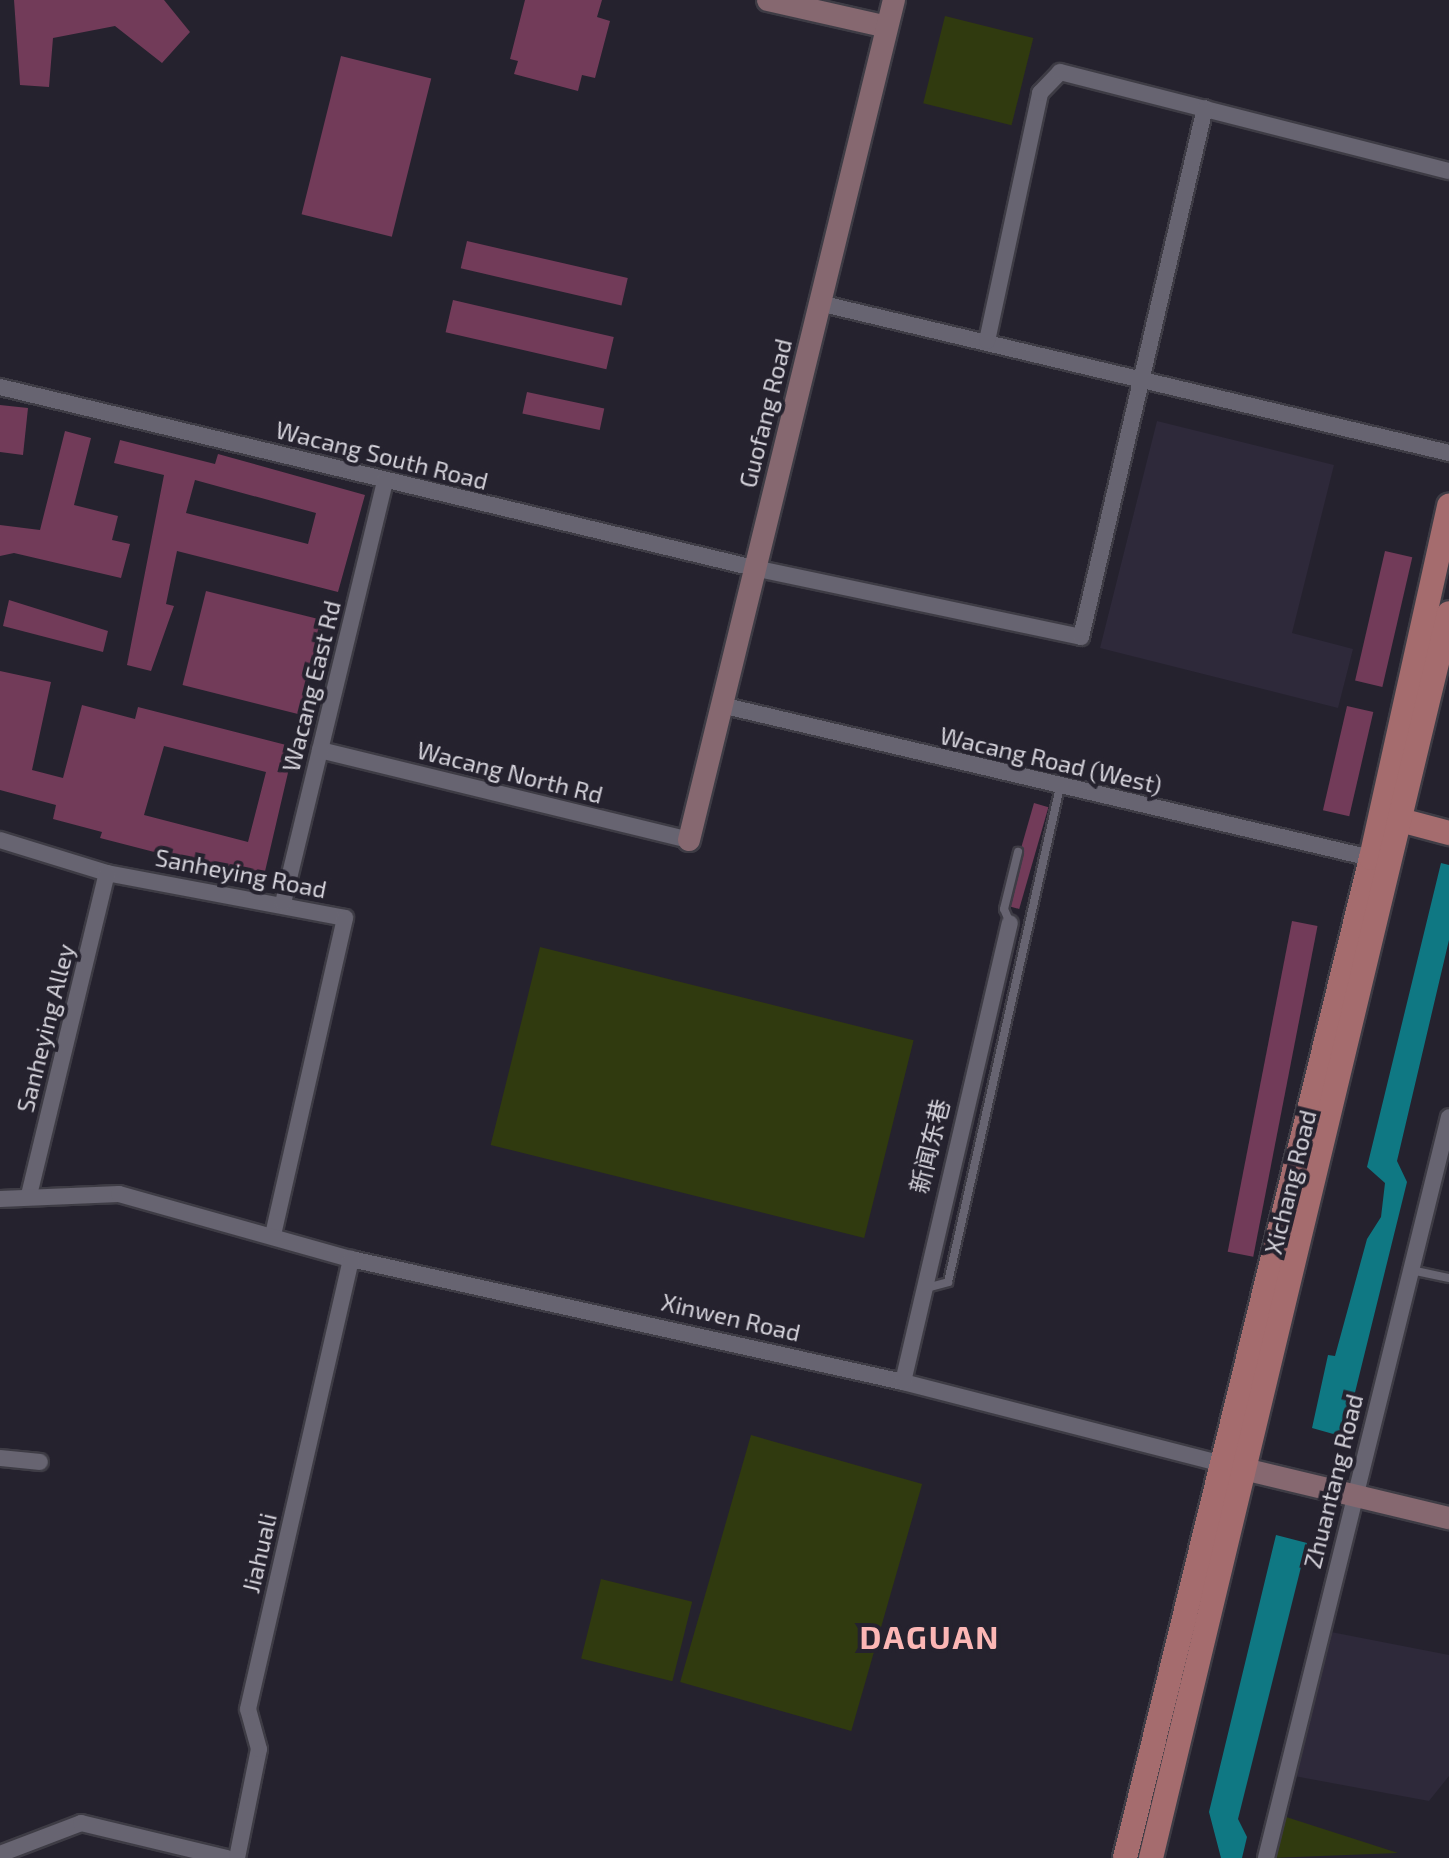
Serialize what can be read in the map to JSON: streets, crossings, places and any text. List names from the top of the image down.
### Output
{
  "streets": {
    "main road": ["Xichang Road"],
    "street": [
      "Guofang Road",
      "Wacang South Road",
      "Wacang East Rd",
      "Wacang Road (West)",
      "Wacang North Rd",
      "Sanheying Road",
      "Sanheying Alley",
      "新闻东巷",
      "Xinwen Road",
      "Zhuantang Road",
      "Jiahuali"
    ]
  },
  "crossings": [
    ["Guofang Road", "Wacang South Road"],
    ["Guofang Road", "Wacang Road (West)"],
    ["Guofang Road", "Wacang North Rd"],
    ["Wacang South Road", "Wacang East Rd"],
    ["Wacang East Rd", "Wacang North Rd"],
    ["Wacang East Rd", "Sanheying Road"],
    ["Wacang Road (West)", "Xichang Road"],
    ["Sanheying Road", "Sanheying Alley"],
    ["Sanheying Road", "Xinwen Road"],
    ["Sanheying Alley", "Xinwen Road"],
    ["新闻东巷", "Xinwen Road"],
    ["Xichang Road", "Xinwen Road"],
    ["Xinwen Road", "Zhuantang Road"],
    ["Xinwen Road", "Jiahuali"]
  ],
  "districts": ["DAGUAN"]
}
